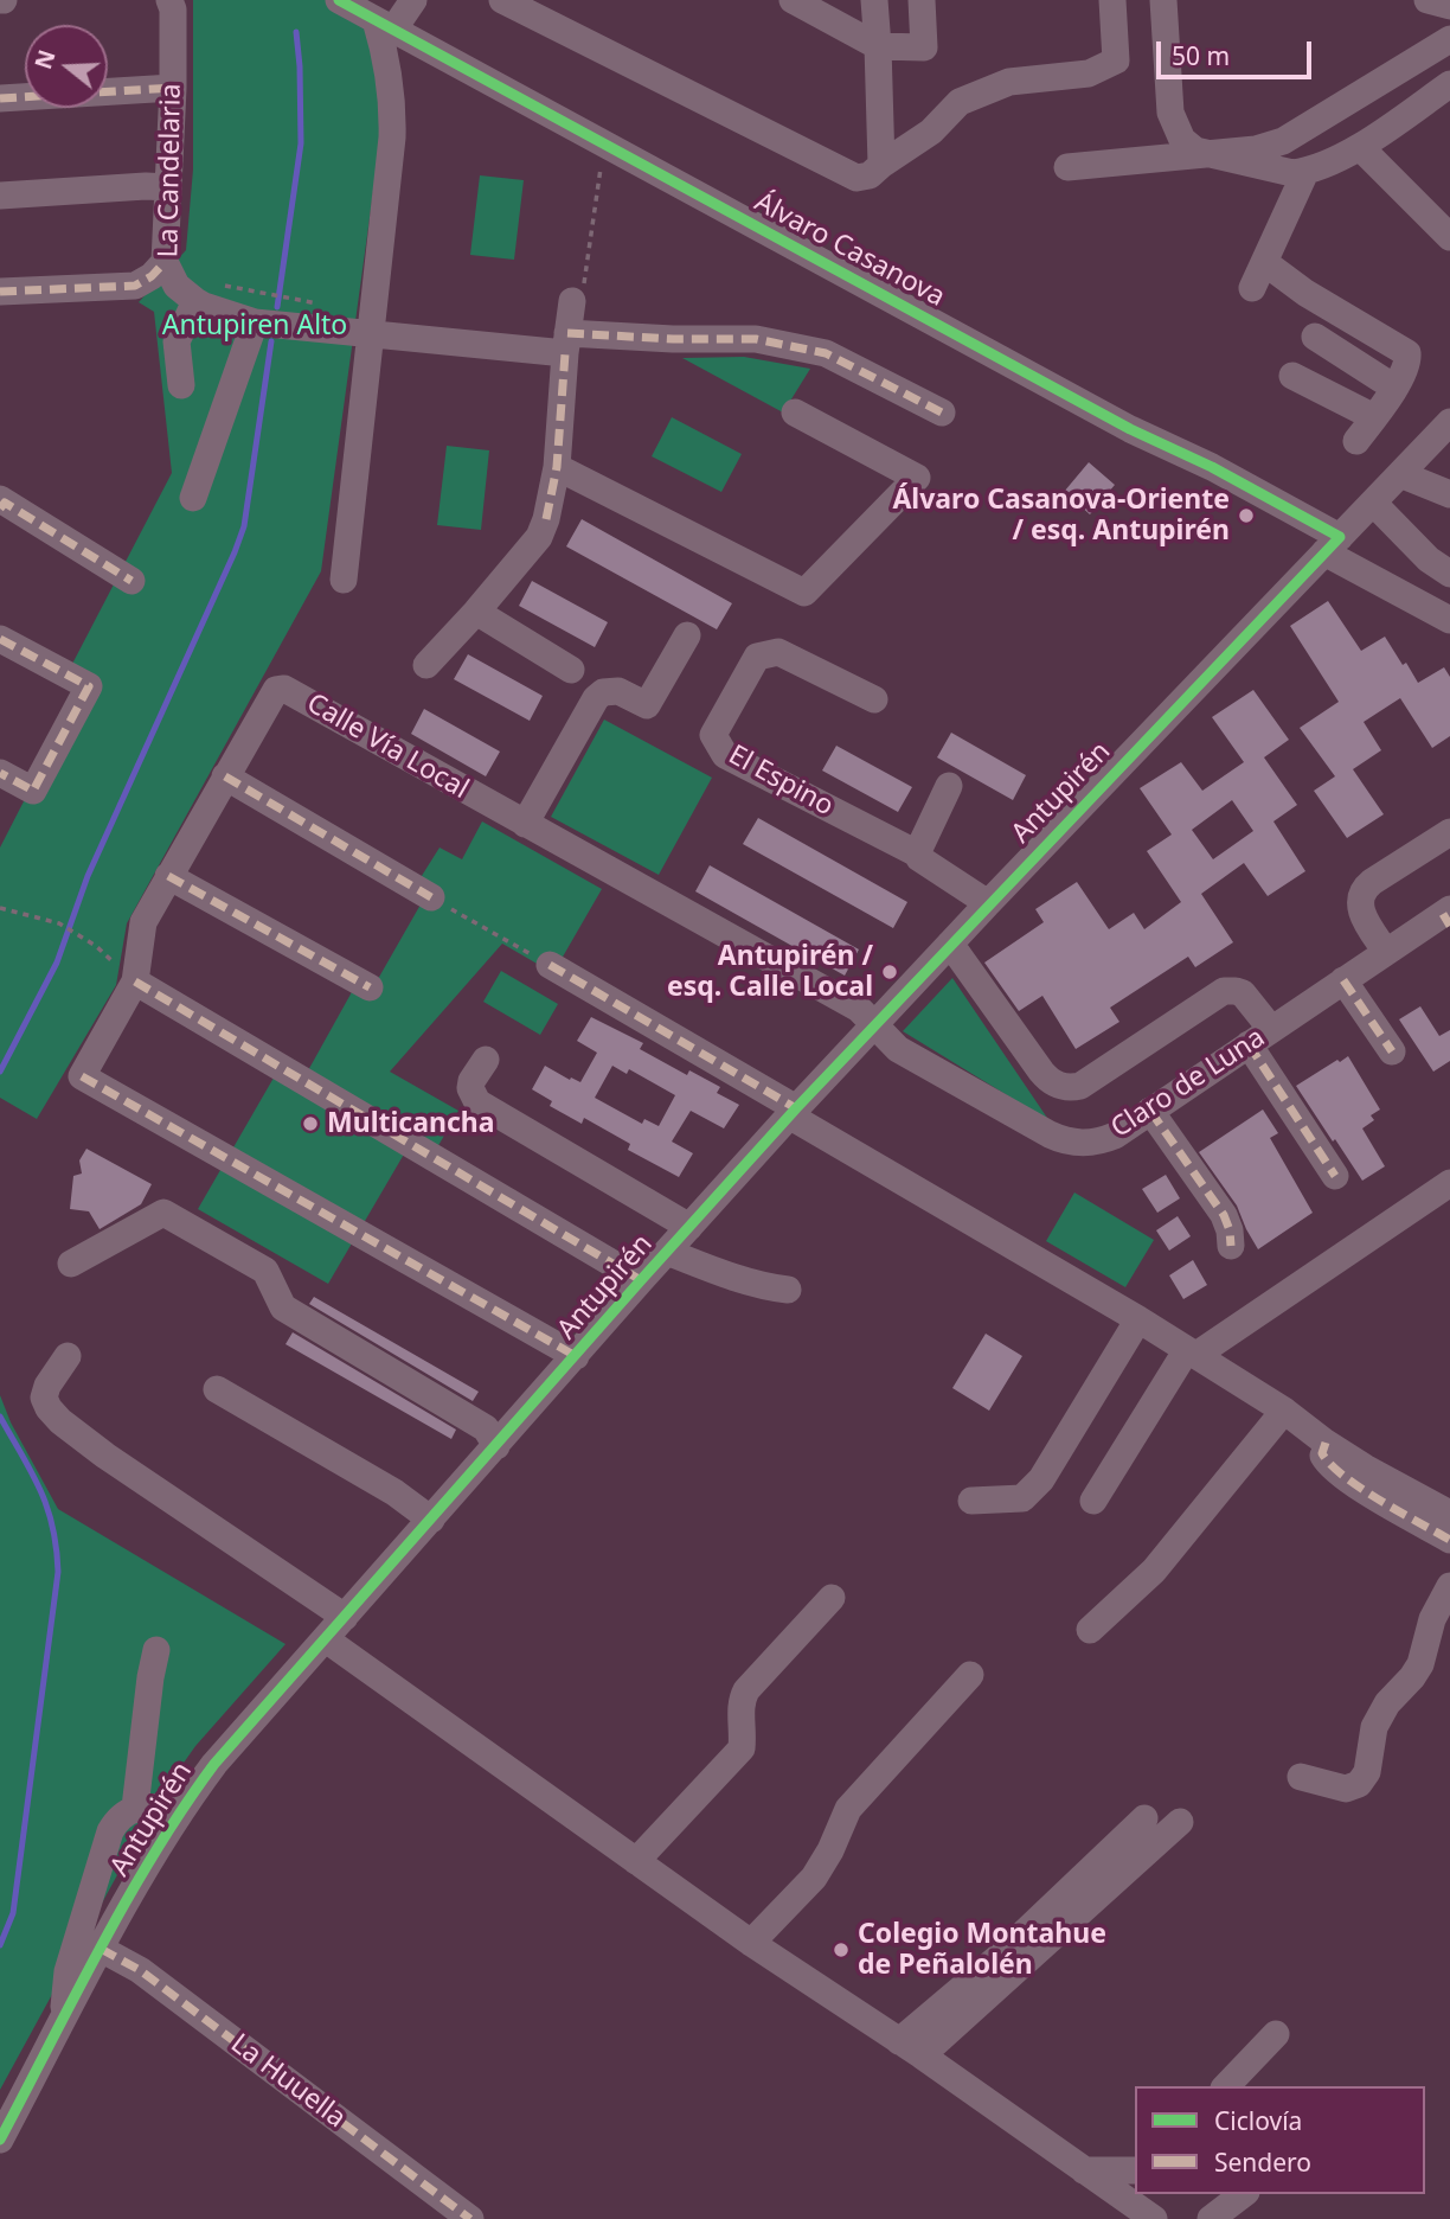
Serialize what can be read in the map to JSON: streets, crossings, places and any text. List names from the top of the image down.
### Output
{
  "streets": {
    "street": [
      "La Candelaria",
      "Álvaro Casanova",
      "Calle Vía Local",
      "El Espino",
      "Antupirén",
      "Claro de Luna",
      "La Huuella"
    ]
  },
  "crossings": [
    ["Álvaro Casanova", "Antupirén"],
    ["Calle Vía Local", "Antupirén"],
    ["Calle Vía Local", "Claro de Luna"],
    ["El Espino", "Antupirén"],
    ["Antupirén", "Claro de Luna"],
    ["Antupirén", "La Huuella"]
  ],
  "parks": ["Antupiren Alto"],
  "places": [
    "Álvaro Casanova-Oriente / esq. Antupirén",
    "Antupirén / esq. Calle Local",
    "Multicancha",
    "Colegio Montahue de Peñalolén"
  ],
  "legend": ["Ciclovía", "Sendero"],
  "scale_bar": "50 m",
  "north": "left"
}
